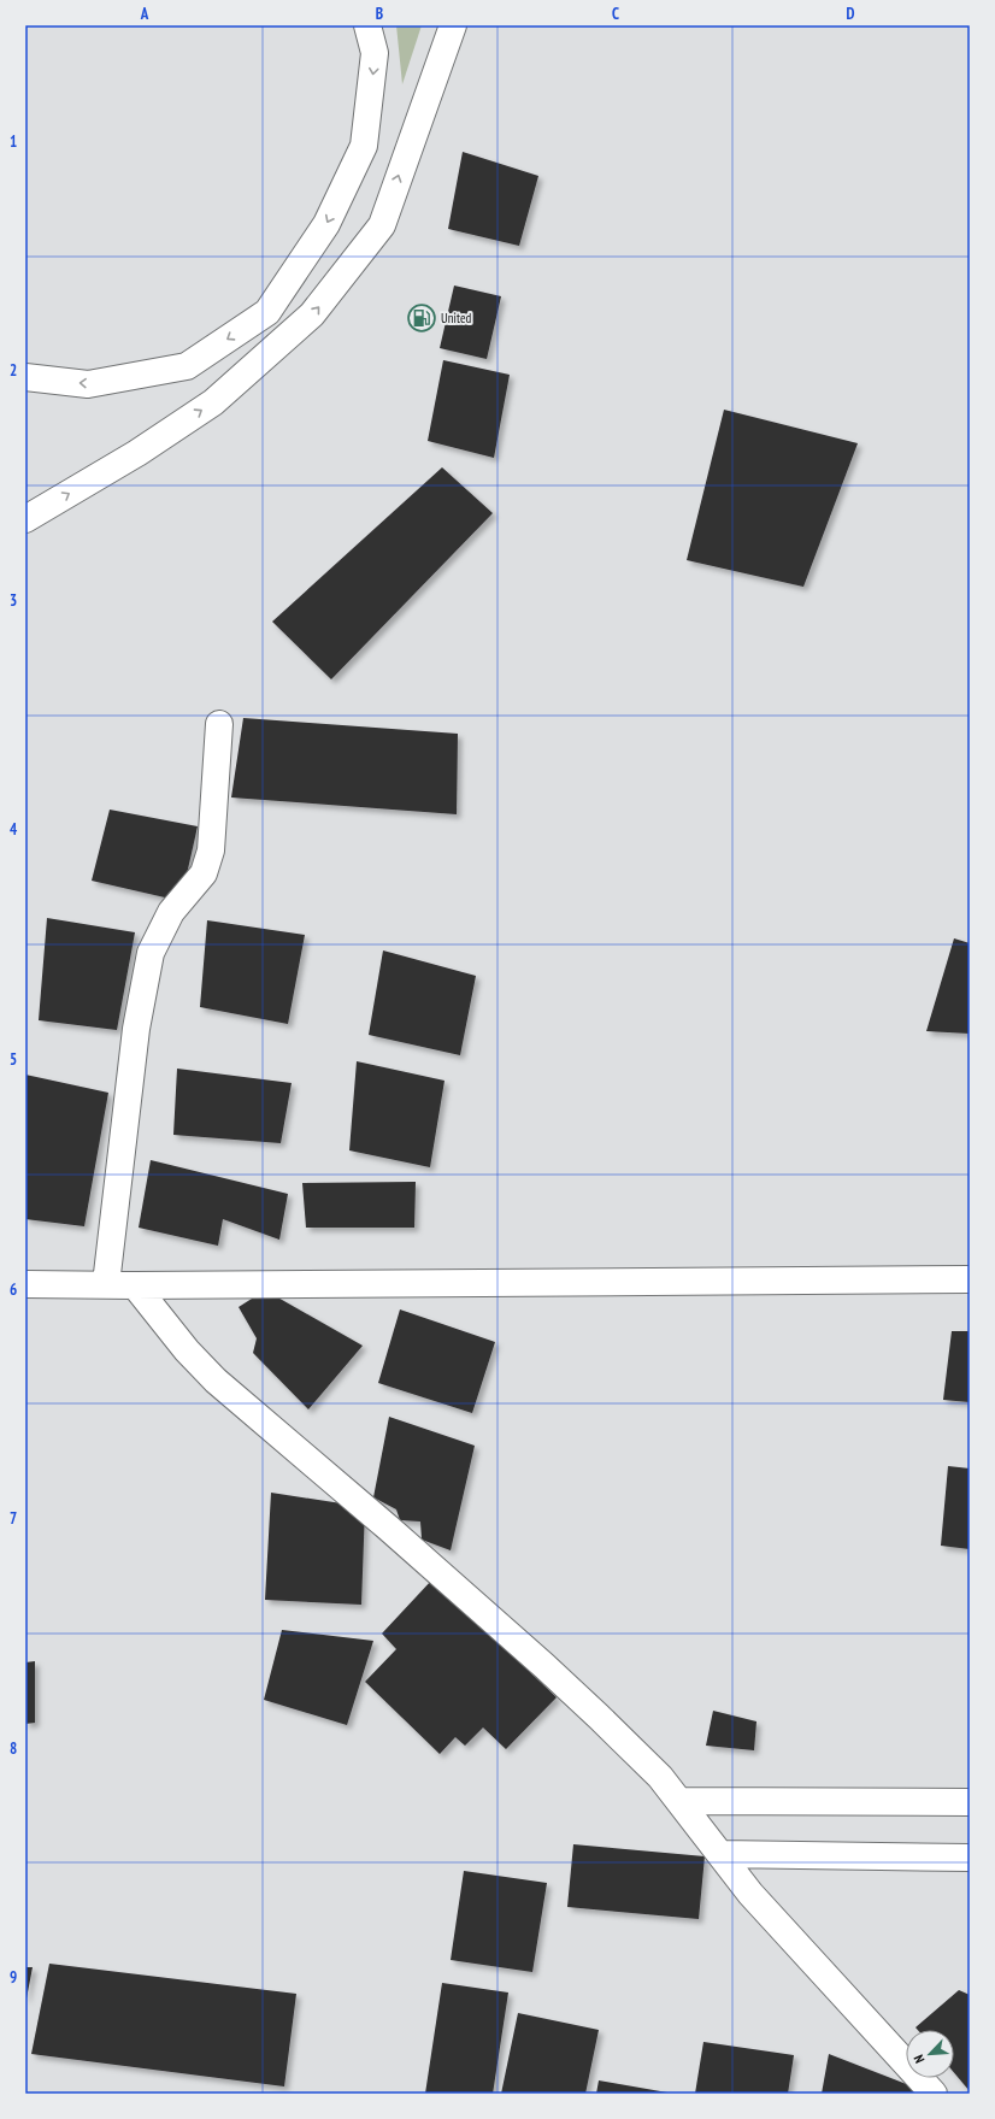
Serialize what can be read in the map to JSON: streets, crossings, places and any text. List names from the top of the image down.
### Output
{
  "places": {
    "fuel station": ["United"]
  },
  "north": "bottom left",
  "grid": {
    "columns": [
      "A",
      "B",
      "C",
      "D"
    ],
    "rows": [
      "1",
      "2",
      "3",
      "4",
      "5",
      "6",
      "7",
      "8",
      "9"
    ]
  }
}
